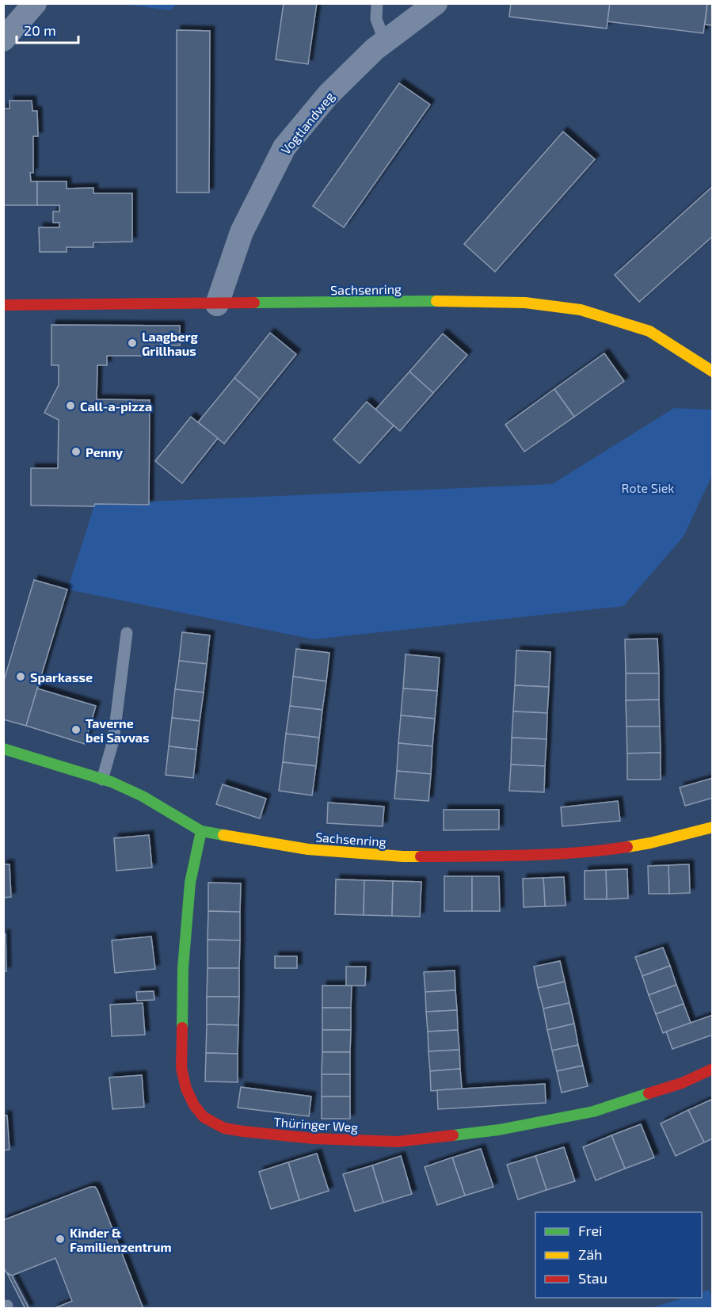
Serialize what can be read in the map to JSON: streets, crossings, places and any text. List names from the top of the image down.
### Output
{
  "streets": {
    "street": ["Vogtlandweg", "Sachsenring", "Thüringer Weg"]
  },
  "crossings": [
    ["Vogtlandweg", "Sachsenring"],
    ["Sachsenring", "Thüringer Weg"]
  ],
  "parks": ["Rote Siek"],
  "places": [
    "Laagberg Grillhaus",
    "Call-a-pizza",
    "Penny",
    "Sparkasse",
    "Taverne bei Savvas",
    "Kinder & Familienzentrum"
  ],
  "legend": ["Frei", "Zäh", "Stau"],
  "scale_bar": "20 m"
}
